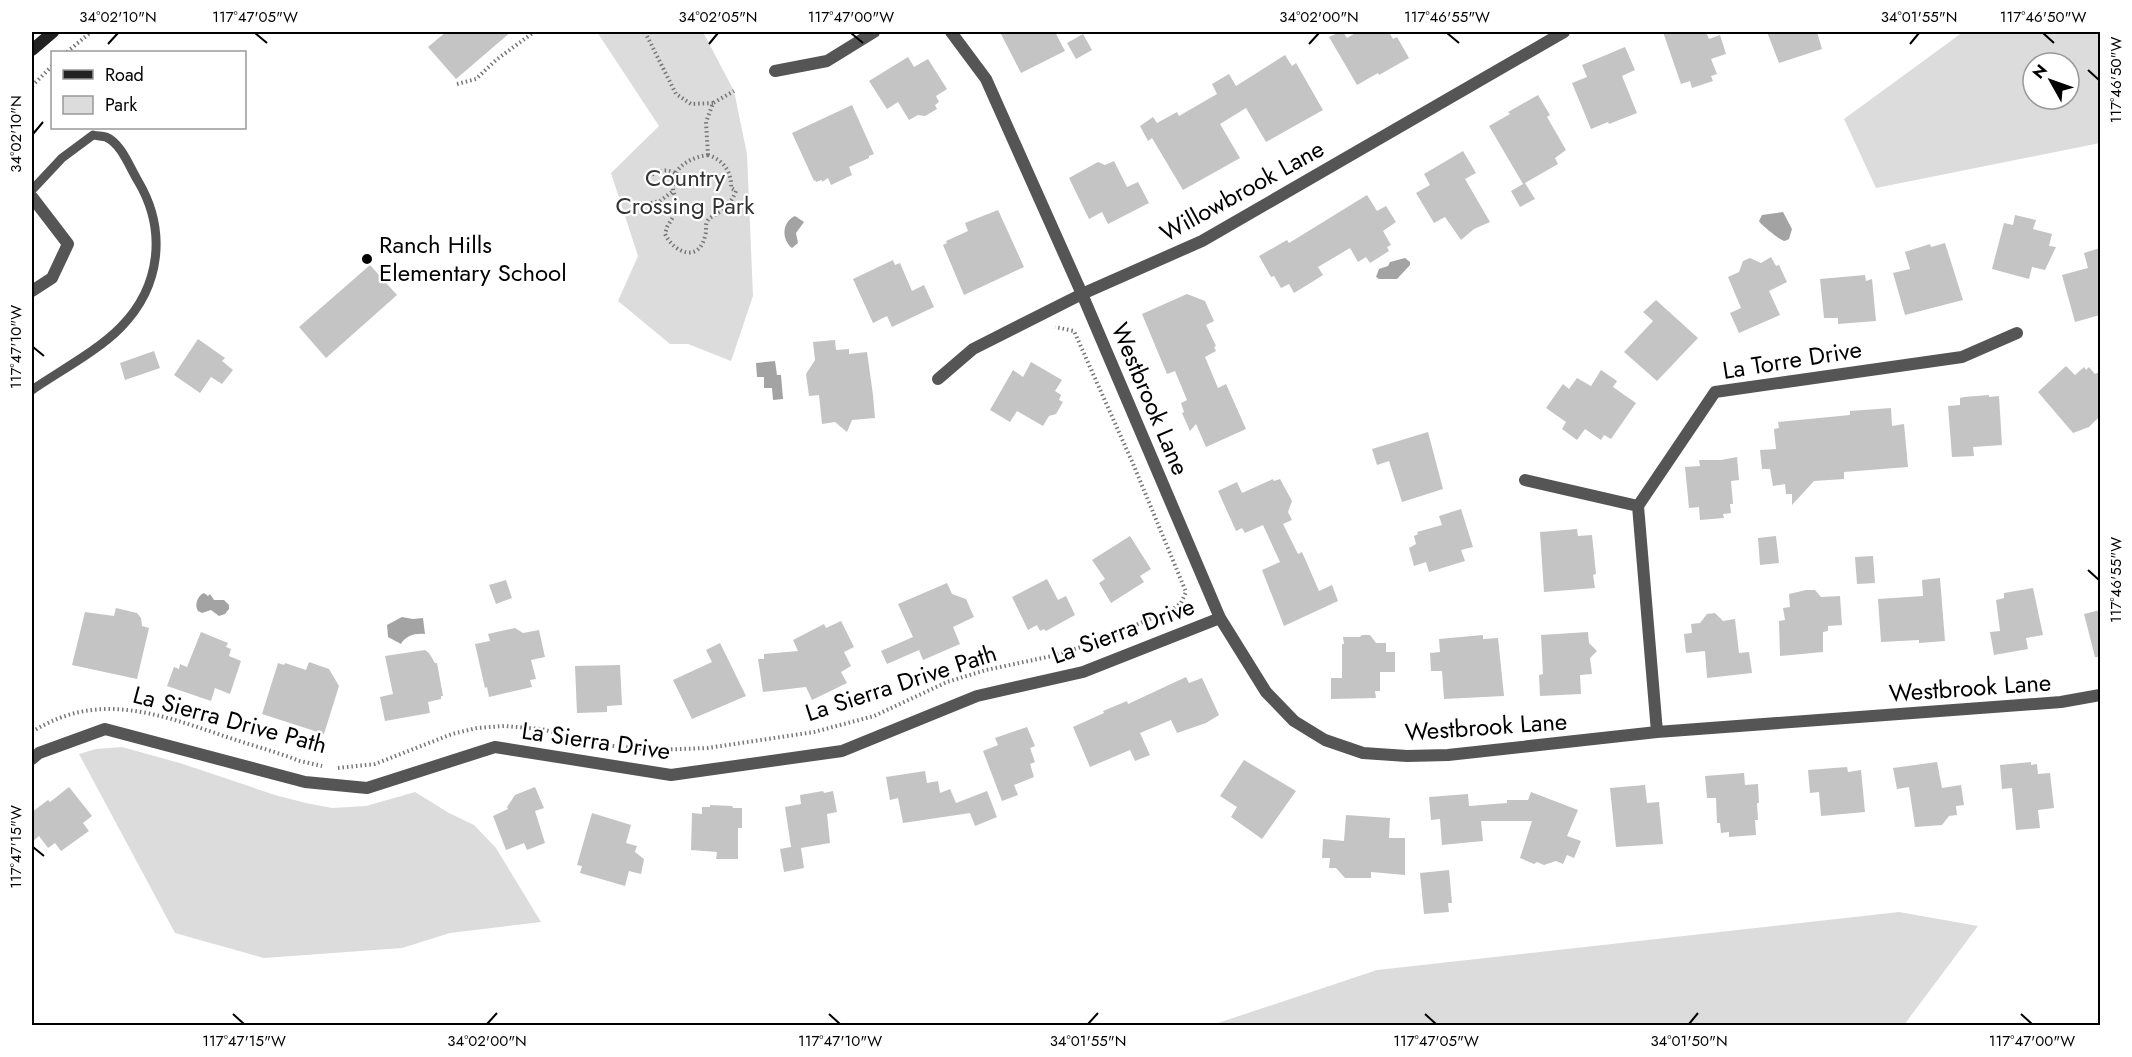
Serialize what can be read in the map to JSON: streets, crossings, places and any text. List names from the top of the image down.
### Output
{
  "streets": {
    "street": [
      "Willowbrook Lane",
      "La Torre Drive",
      "Westbrook Lane",
      "La Sierra Drive"
    ],
    "path": ["La Sierra Drive Path"]
  },
  "crossings": [
    ["Willowbrook Lane", "Westbrook Lane"],
    ["Westbrook Lane", "La Sierra Drive"]
  ],
  "parks": ["Country Crossing Park"],
  "places": ["Ranch Hills Elementary School"],
  "legend": ["Road", "Park"],
  "north": "top left",
  "coordinates": [
    "34°02'10\"N",
    "117°47'05\"W",
    "34°02'05\"N",
    "117°47'00\"W",
    "34°02'00\"N",
    "117°46'55\"W",
    "34°01'55\"N",
    "117°46'50\"W",
    "117°47'10\"W",
    "117°47'15\"W",
    "34°01'50\"N"
  ]
}
